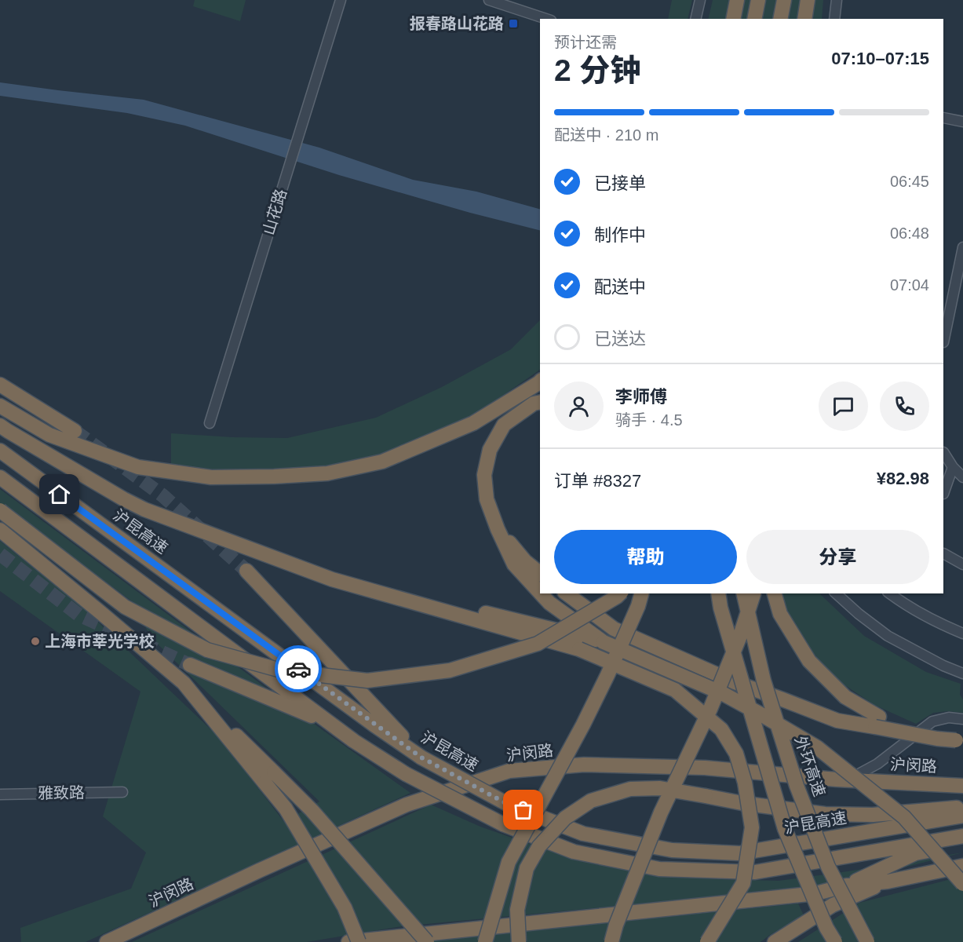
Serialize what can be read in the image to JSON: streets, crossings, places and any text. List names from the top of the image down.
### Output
{
  "streets": {
    "highway": ["沪昆高速", "沪闵路", "外环高速"],
    "street": ["山花路", "雅致路"]
  },
  "places": {
    "transit": ["报春路山花路"],
    "other": ["上海市莘光学校"]
  },
  "page": {
    "heading": ["2 分钟", "预计还需", "07:10–07:15"],
    "panel": [
      "李师傅",
      "骑手 · 4.5",
      "订单 #8327",
      "¥82.98"
    ],
    "bar": "配送中 · 210 m",
    "list": [
      ["已接单", "06:45"],
      ["制作中", "06:48"],
      ["配送中", "07:04"],
      "已送达"
    ],
    "buttons": ["帮助", "分享"]
  }
}
